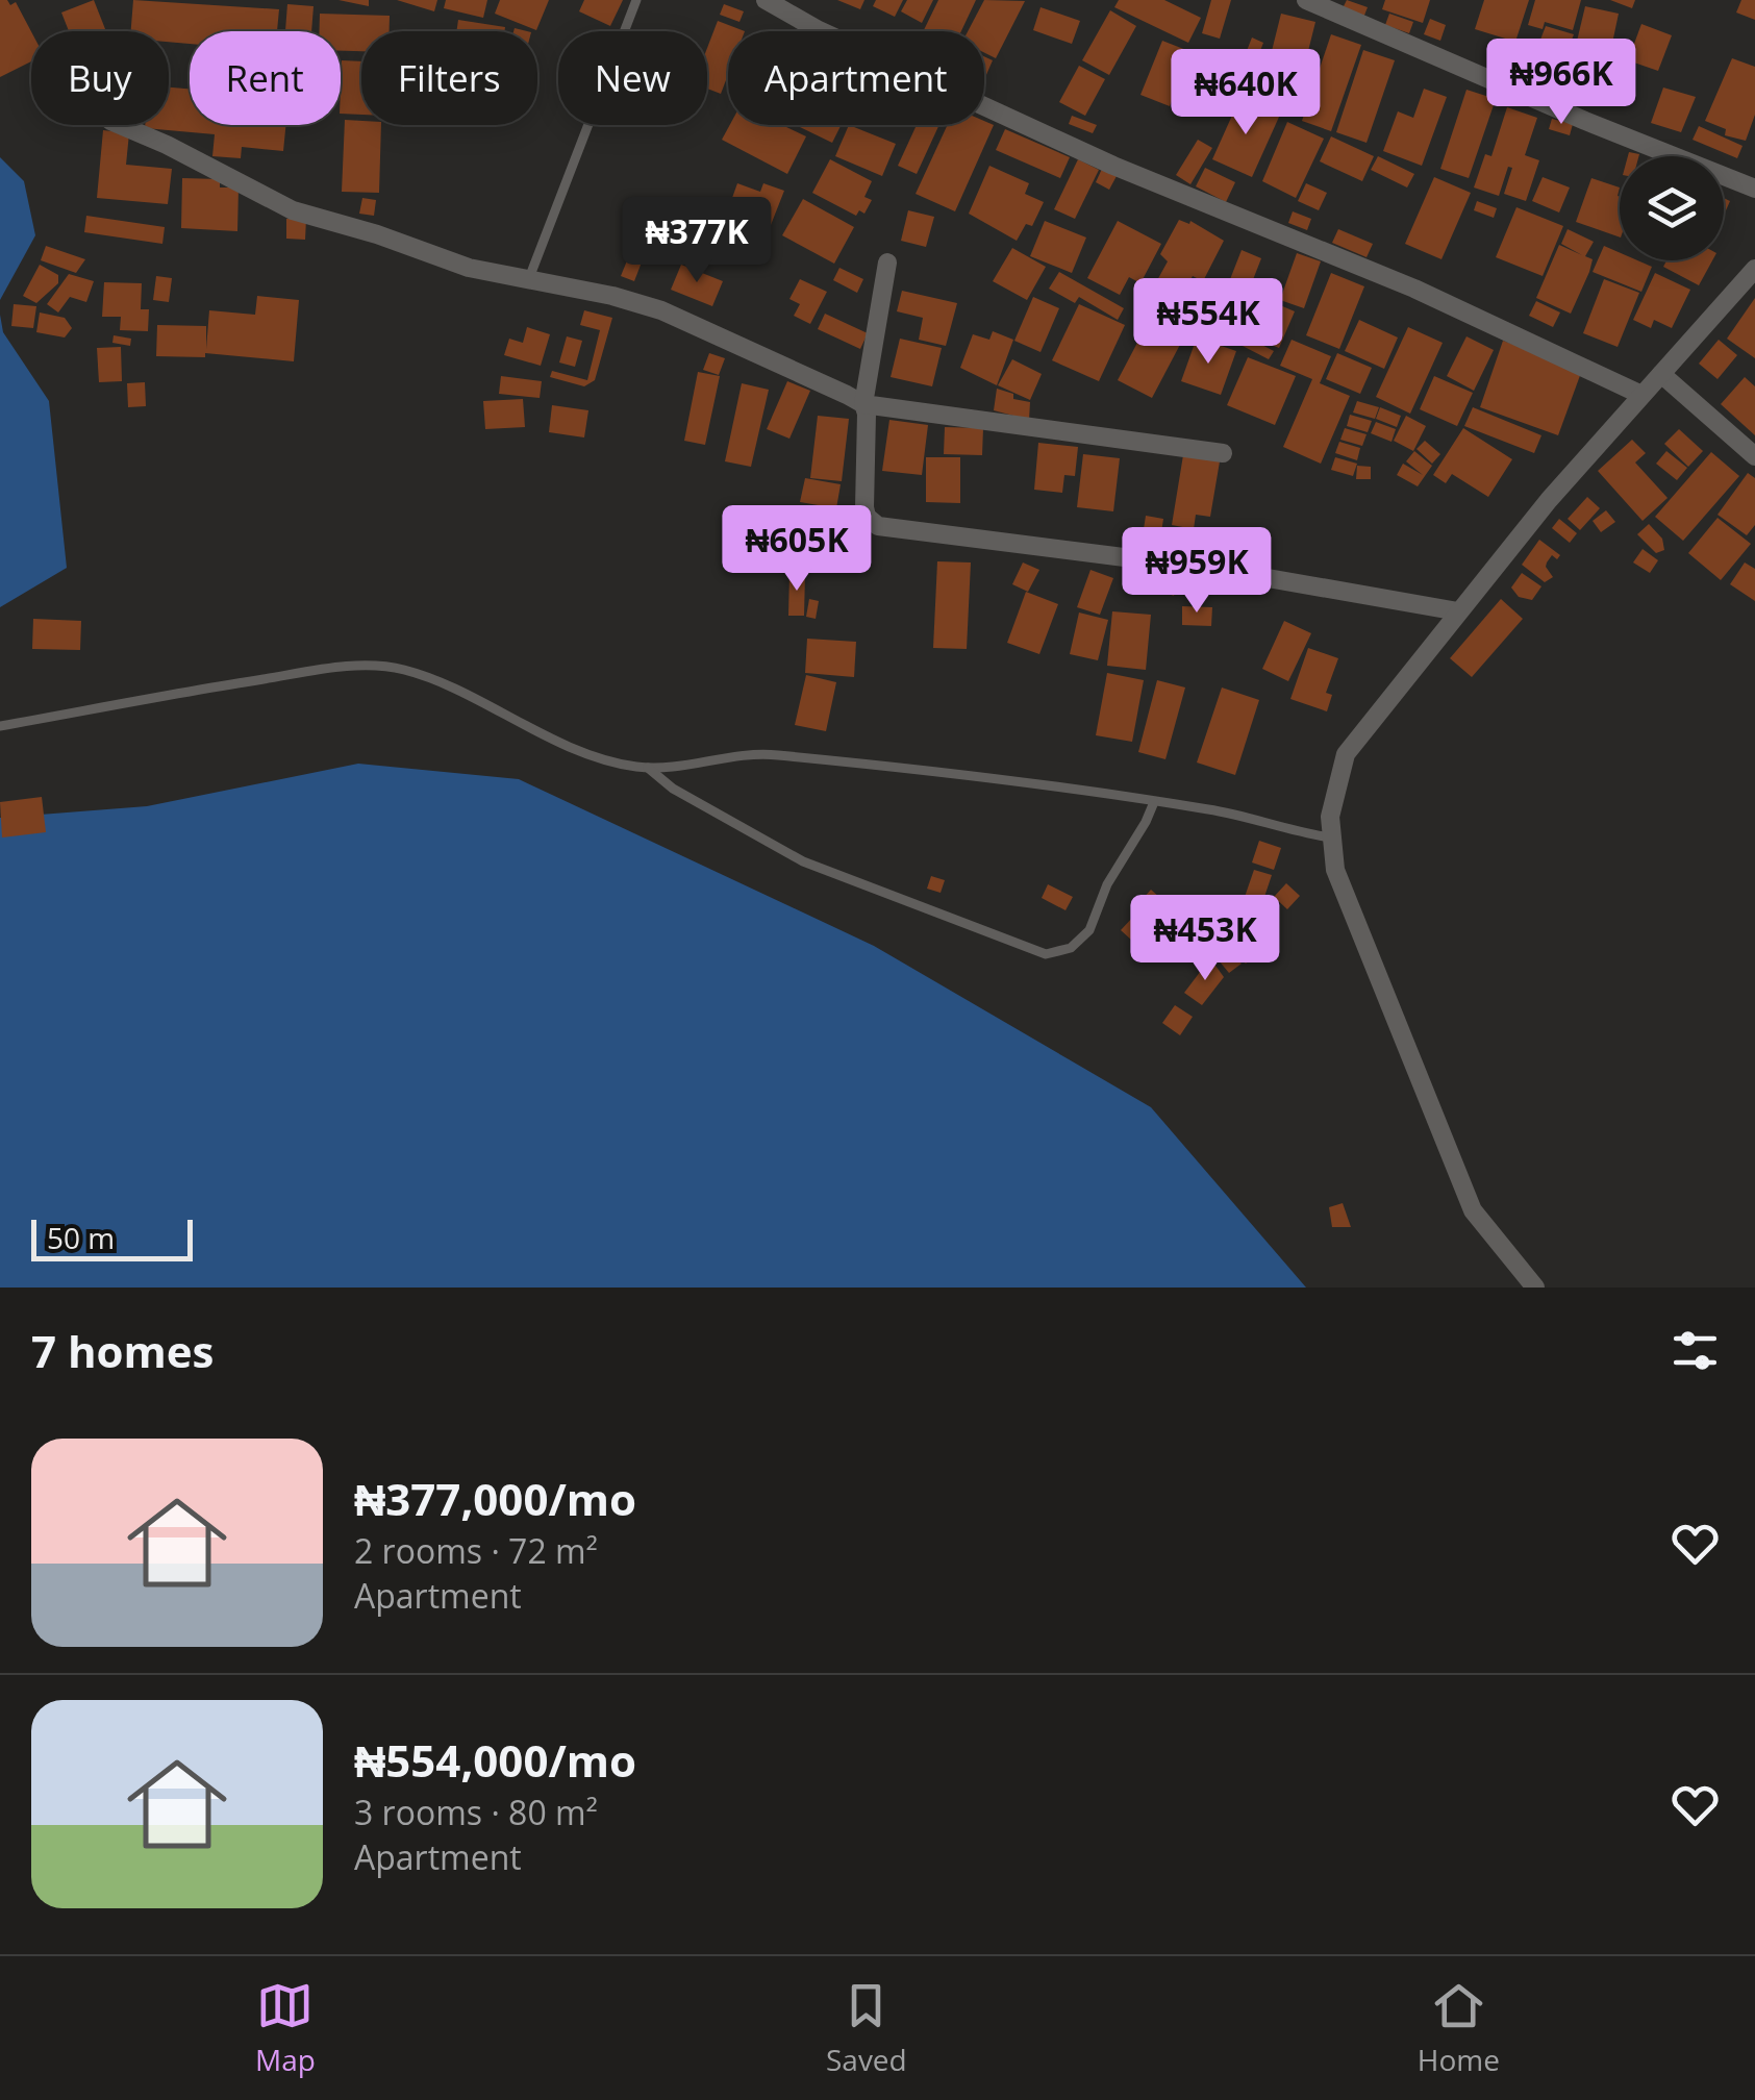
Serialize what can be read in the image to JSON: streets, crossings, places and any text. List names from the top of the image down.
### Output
{
  "scale_bar": "50 m",
  "page": {
    "chip": [
      "Buy",
      "Rent",
      "Filters",
      "New",
      "Apartment"
    ],
    "price": [
      "₦966K",
      "₦640K",
      "₦377K",
      "₦554K",
      "₦605K",
      "₦959K",
      "₦453K"
    ],
    "scale": "50 m",
    "heading": "7 homes",
    "list": [
      {
        "name": "₦377,000/mo",
        "note": "2 rooms · 72 m² · Apartment"
      },
      {
        "name": "₦554,000/mo",
        "note": "3 rooms · 80 m² · Apartment"
      }
    ],
    "tabs": ["Map", "Saved", "Home"]
  }
}
